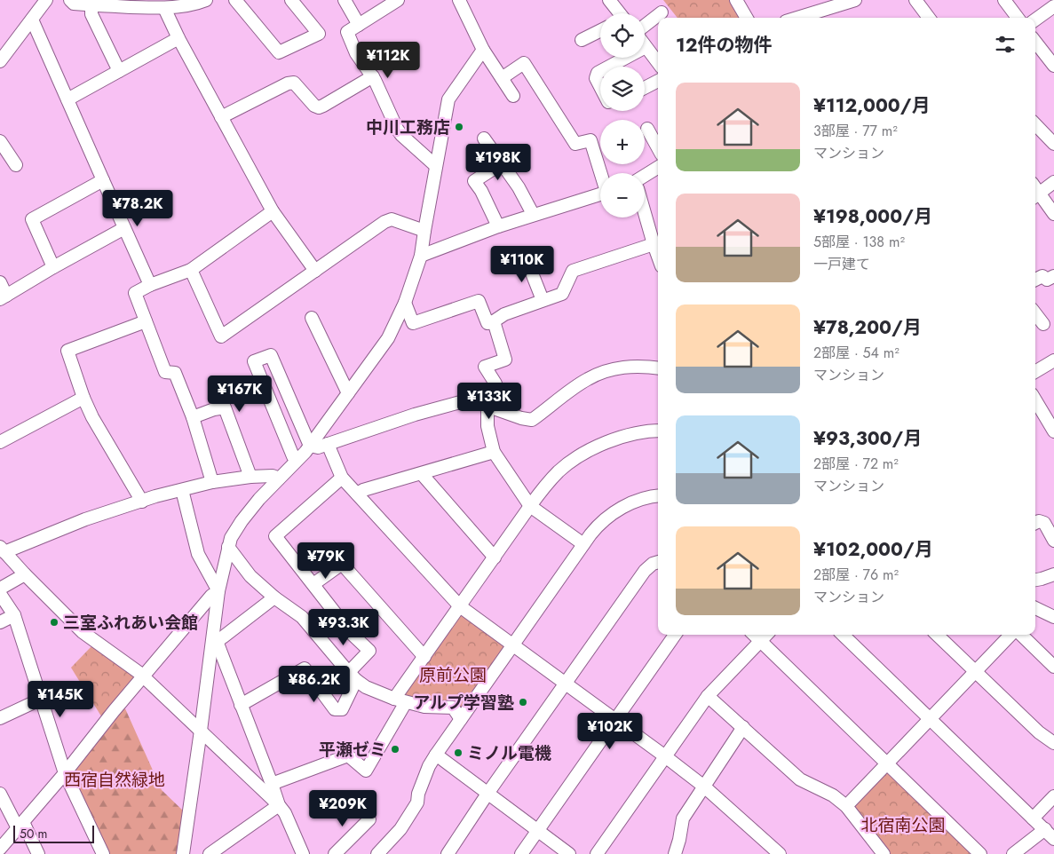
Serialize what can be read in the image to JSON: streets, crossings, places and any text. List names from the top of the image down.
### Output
{
  "parks": ["原前公園", "西宿自然緑地", "北宿南公園"],
  "places": [
    "中川工務店",
    "三室ふれあい会館",
    "アルプ学習塾",
    "平瀬ゼミ",
    "ミノル電機"
  ],
  "scale_bar": "50 m",
  "page": {
    "map_buttons": ["+", "−"],
    "heading": "12件の物件",
    "price": [
      "¥112K",
      "¥198K",
      "¥78.2K",
      "¥110K",
      "¥167K",
      "¥133K",
      "¥79K",
      "¥93.3K",
      "¥86.2K",
      "¥145K",
      "¥102K",
      "¥209K"
    ],
    "list": [
      {
        "name": "¥112,000/月",
        "note": "3部屋 · 77 m² · マンション"
      },
      {
        "name": "¥198,000/月",
        "note": "5部屋 · 138 m² · 一戸建て"
      },
      {
        "name": "¥78,200/月",
        "note": "2部屋 · 54 m² · マンション"
      },
      {
        "name": "¥93,300/月",
        "note": "2部屋 · 72 m² · マンション"
      },
      {
        "name": "¥102,000/月",
        "note": "2部屋 · 76 m² · マンション"
      }
    ],
    "scale": "50 m"
  }
}
